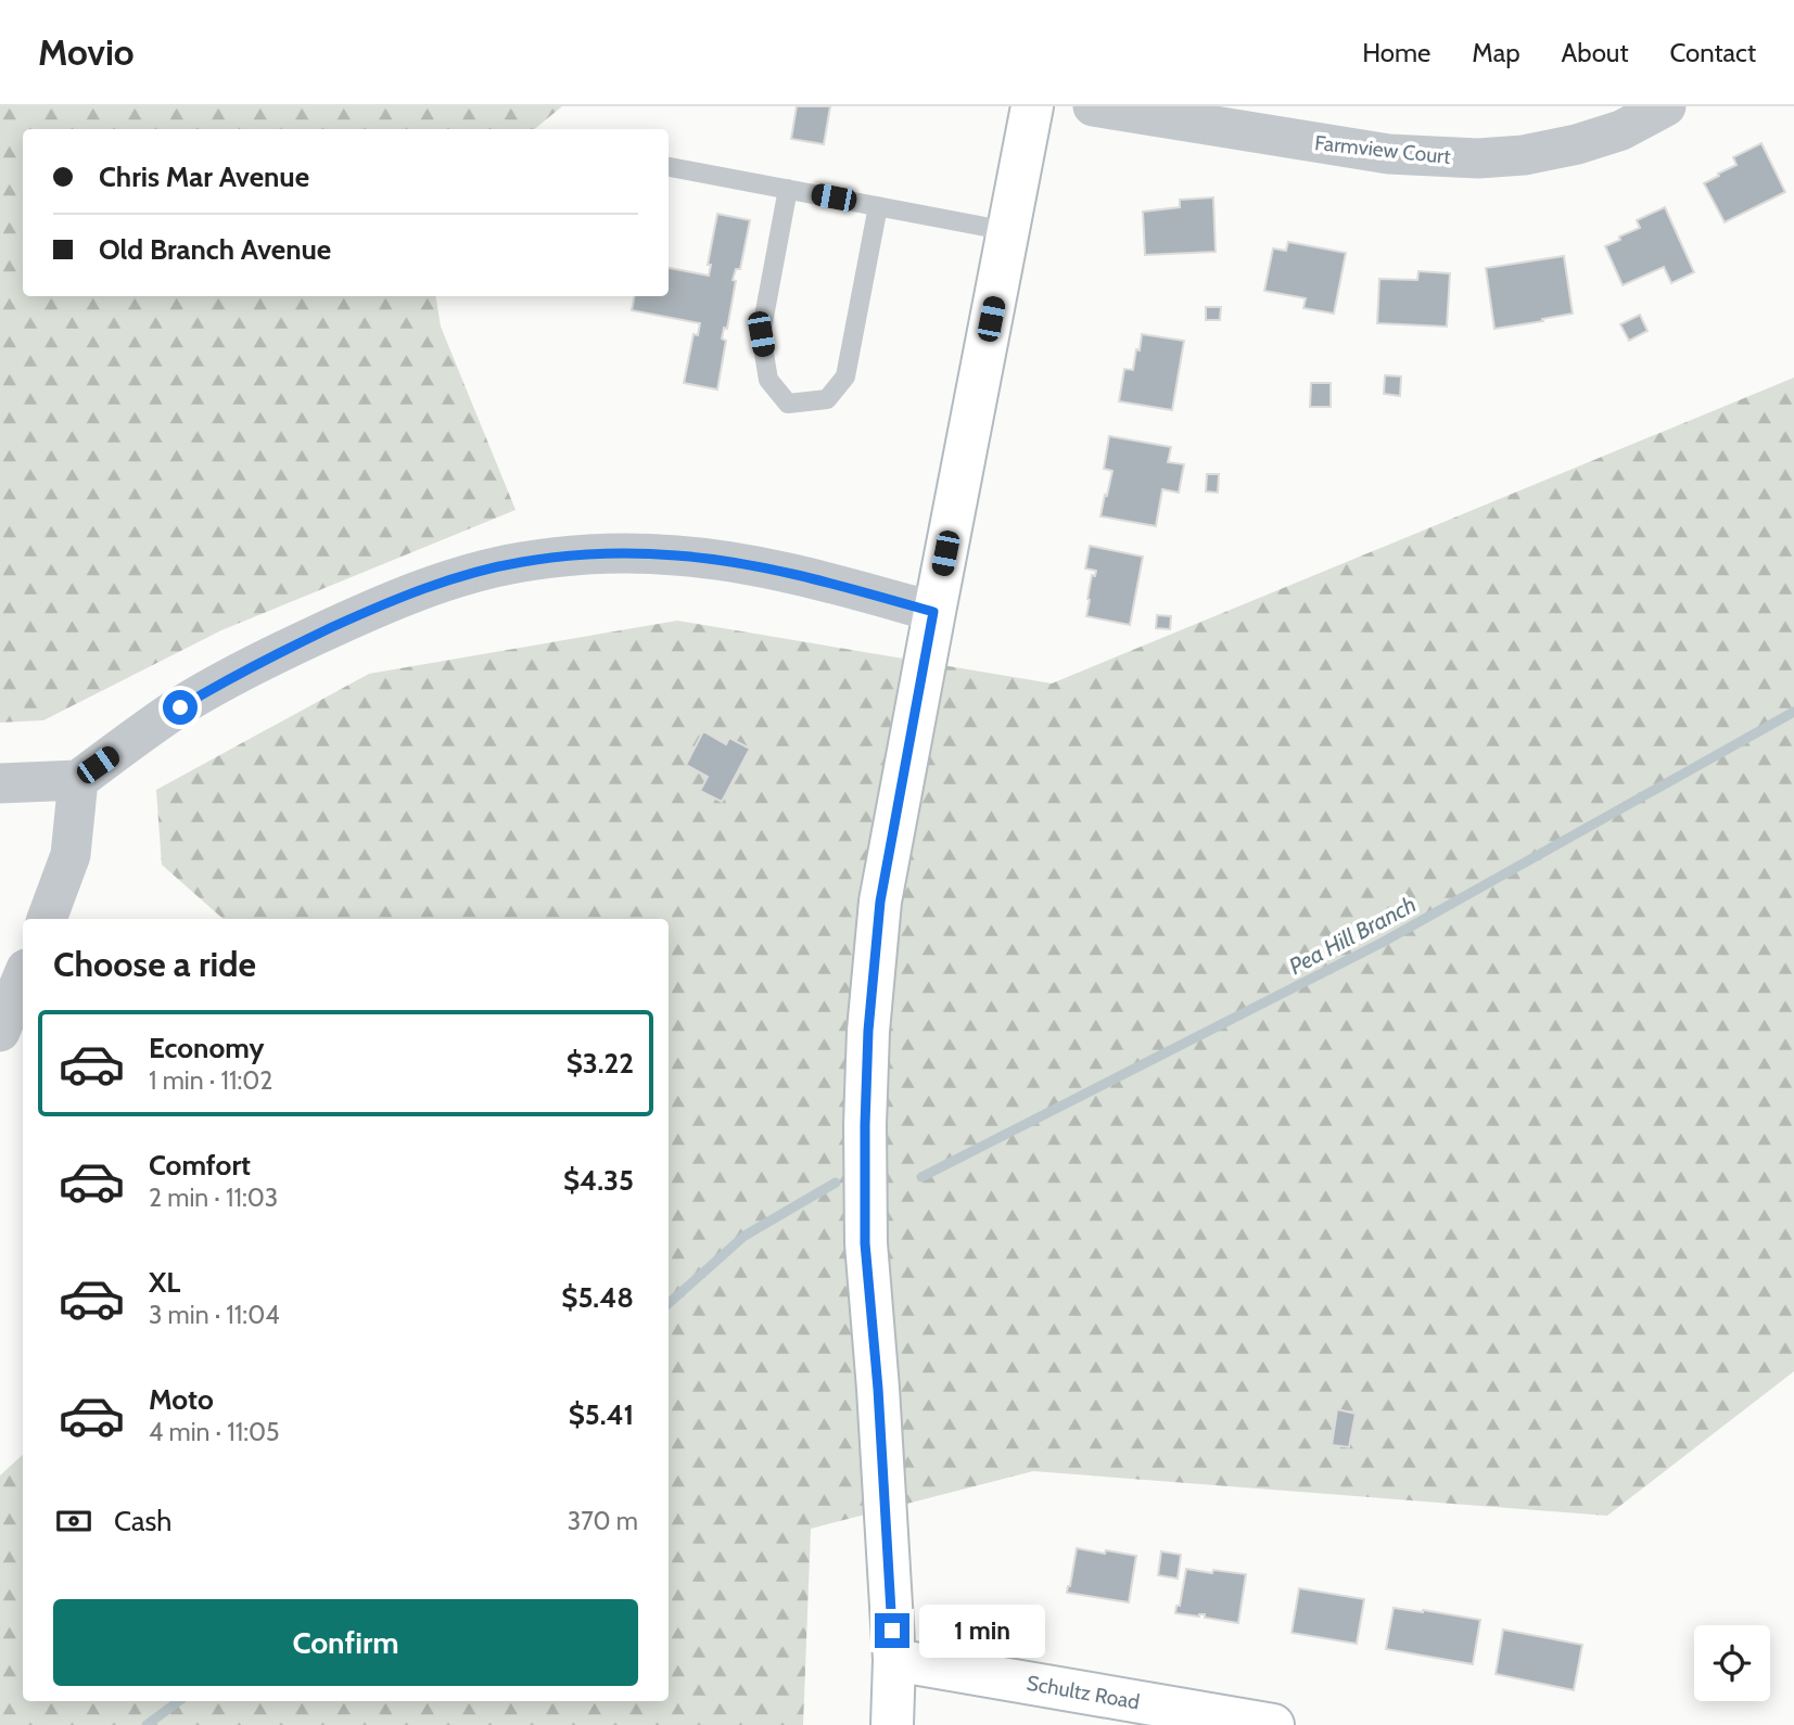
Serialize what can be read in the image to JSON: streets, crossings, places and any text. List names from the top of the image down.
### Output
{
  "streets": {
    "main road": ["Schultz Road"],
    "street": ["Farmview Court"]
  },
  "water": ["Pea Hill Branch"],
  "page": {
    "header": "Movio",
    "nav": [
      "Home",
      "Map",
      "About",
      "Contact"
    ],
    "banner": ["Chris Mar Avenue", "Old Branch Avenue"],
    "heading": "Choose a ride",
    "list": [
      {
        "name": "Economy",
        "note": "1 min · 11:02",
        "value": "$3.22"
      },
      {
        "name": "Comfort",
        "note": "2 min · 11:03",
        "value": "$4.35"
      },
      {
        "name": "XL",
        "note": "3 min · 11:04",
        "value": "$5.48"
      },
      {
        "name": "Moto",
        "note": "4 min · 11:05",
        "value": "$5.41"
      }
    ],
    "pay": ["Cash", "370 m"],
    "buttons": "Confirm",
    "bubble": "1 min"
  }
}
